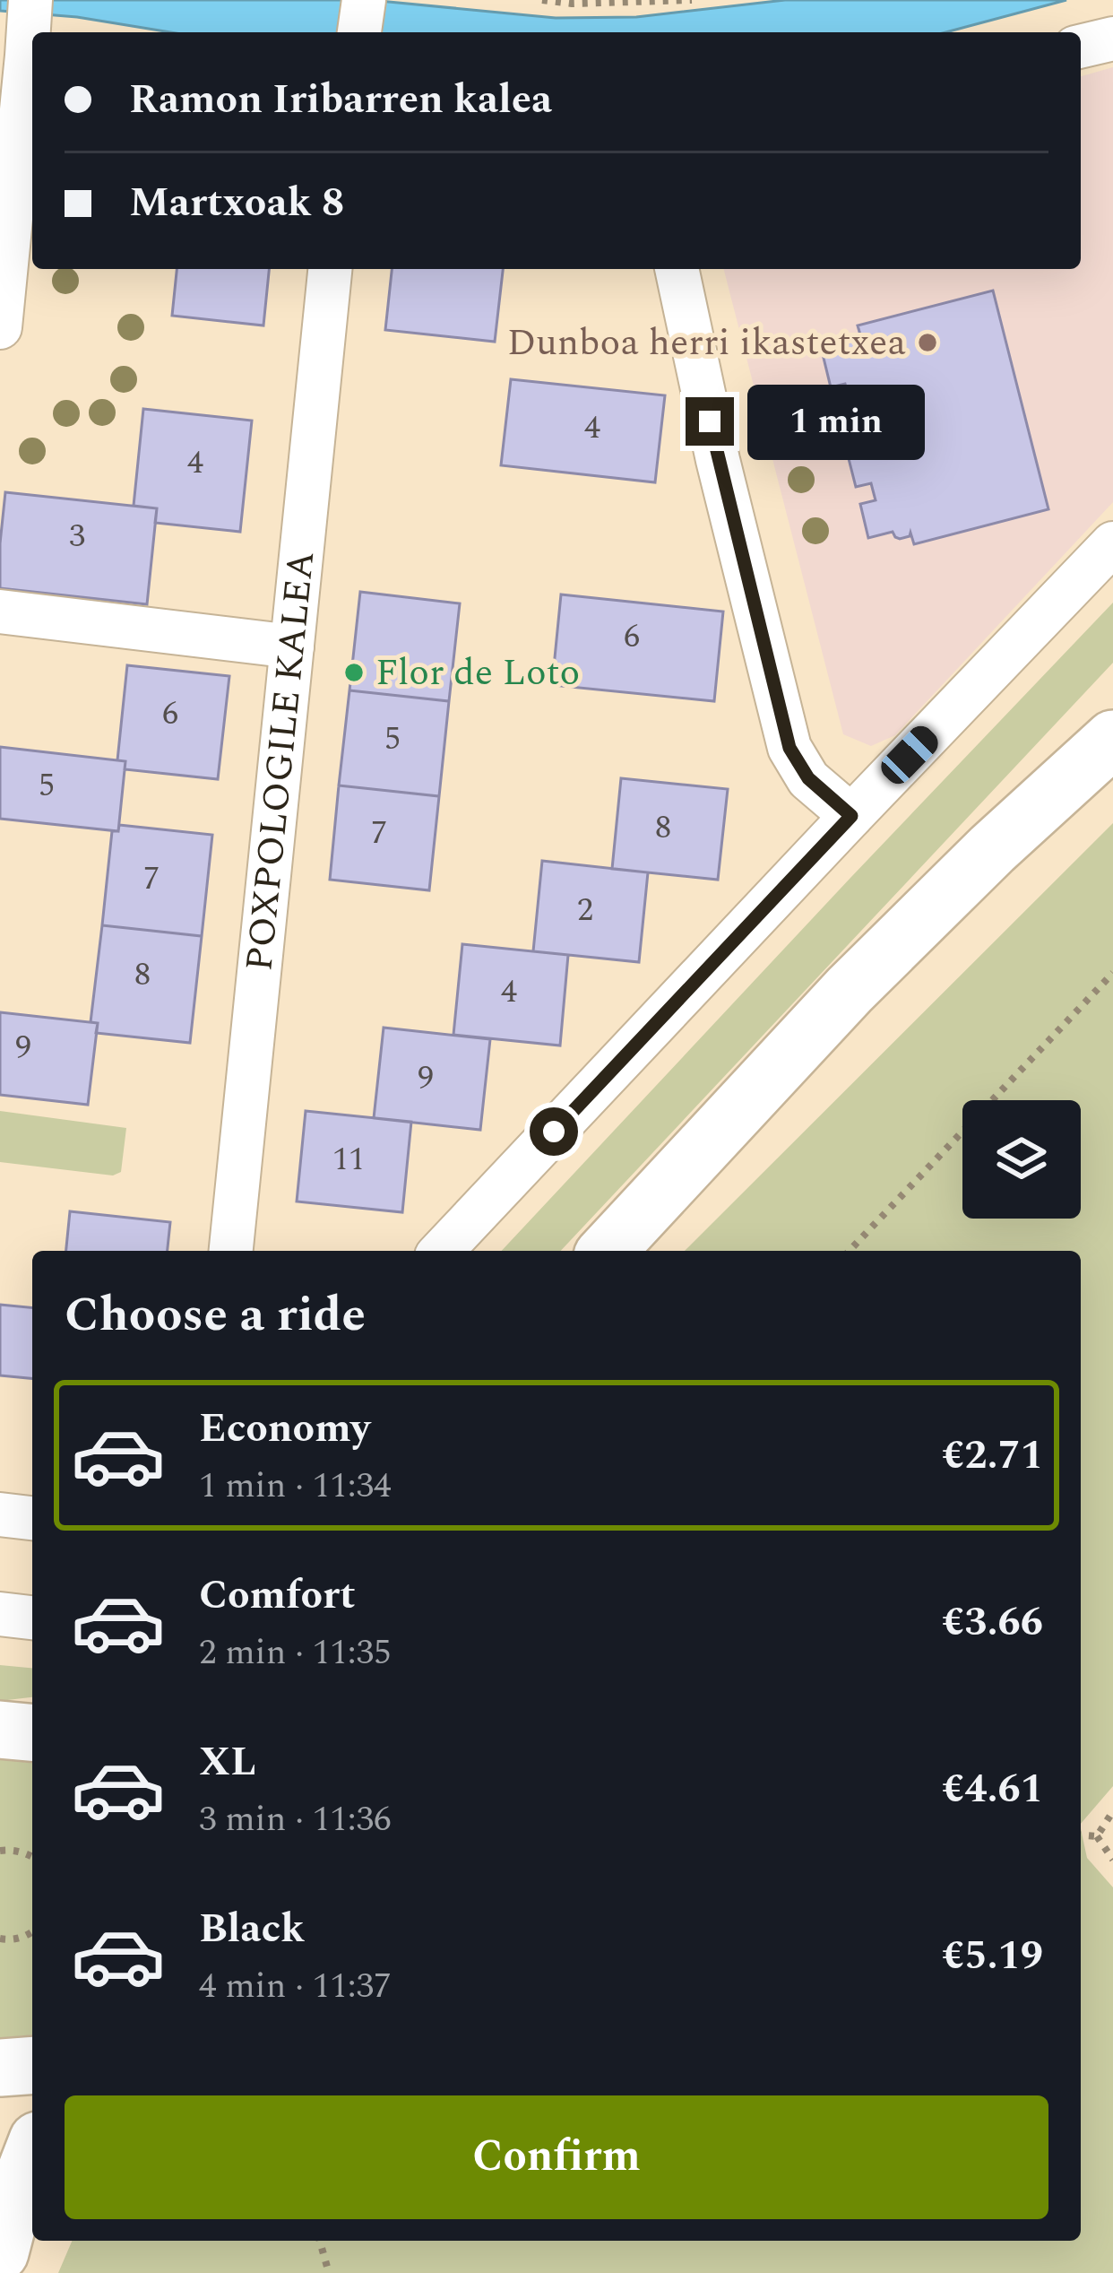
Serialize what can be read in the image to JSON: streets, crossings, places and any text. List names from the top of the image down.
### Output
{
  "streets": {
    "street": ["POXPOLOGILE KALEA"]
  },
  "places": ["Dunboa herri ikastetxea", "Flor de Loto"],
  "house_numbers": [
    "4",
    "4",
    "3",
    "6",
    "6",
    "5",
    "5",
    "8",
    "7",
    "7",
    "2",
    "8",
    "4",
    "9",
    "9",
    "11"
  ],
  "page": {
    "banner": ["Ramon Iribarren kalea", "Martxoak 8"],
    "bubble": "1 min",
    "heading": "Choose a ride",
    "list": [
      {
        "name": "Economy",
        "note": "1 min · 11:34",
        "value": "€2.71"
      },
      {
        "name": "Comfort",
        "note": "2 min · 11:35",
        "value": "€3.66"
      },
      {
        "name": "XL",
        "note": "3 min · 11:36",
        "value": "€4.61"
      },
      {
        "name": "Black",
        "note": "4 min · 11:37",
        "value": "€5.19"
      }
    ],
    "buttons": "Confirm"
  }
}
